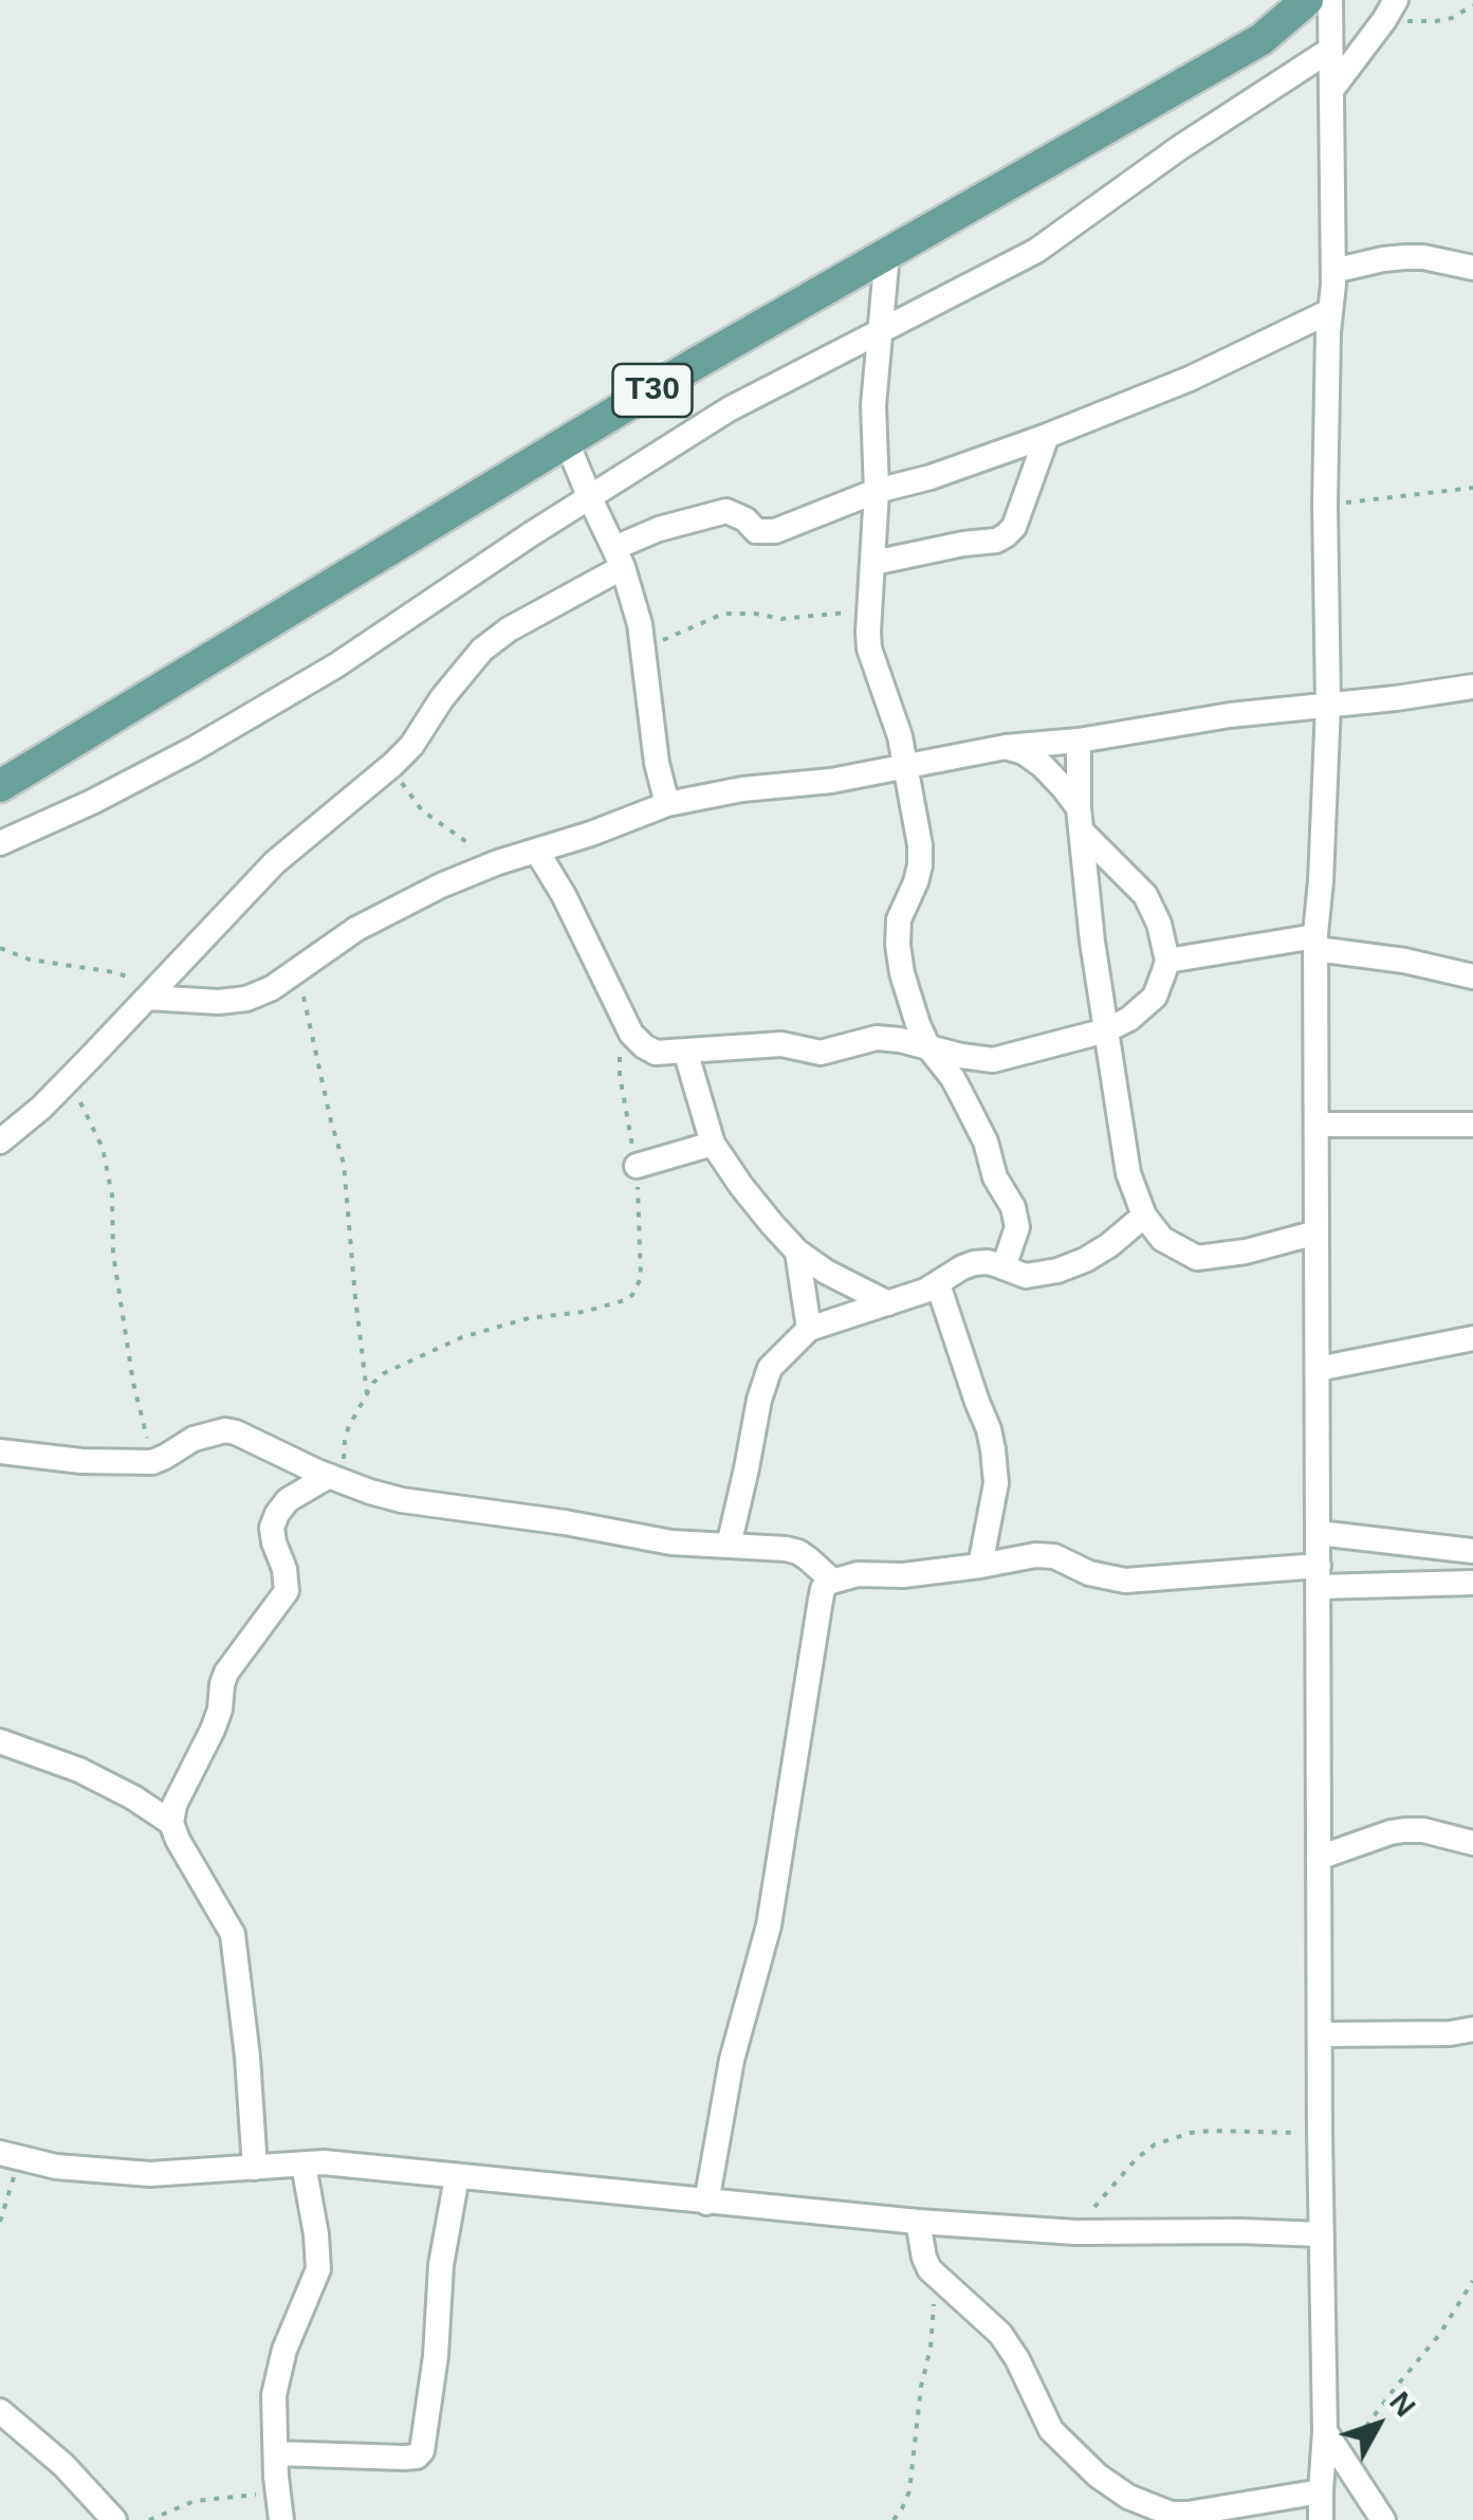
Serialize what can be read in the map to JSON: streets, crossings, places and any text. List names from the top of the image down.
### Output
{
  "streets": {
    "main road": ["T30"]
  },
  "north": "top right"
}
